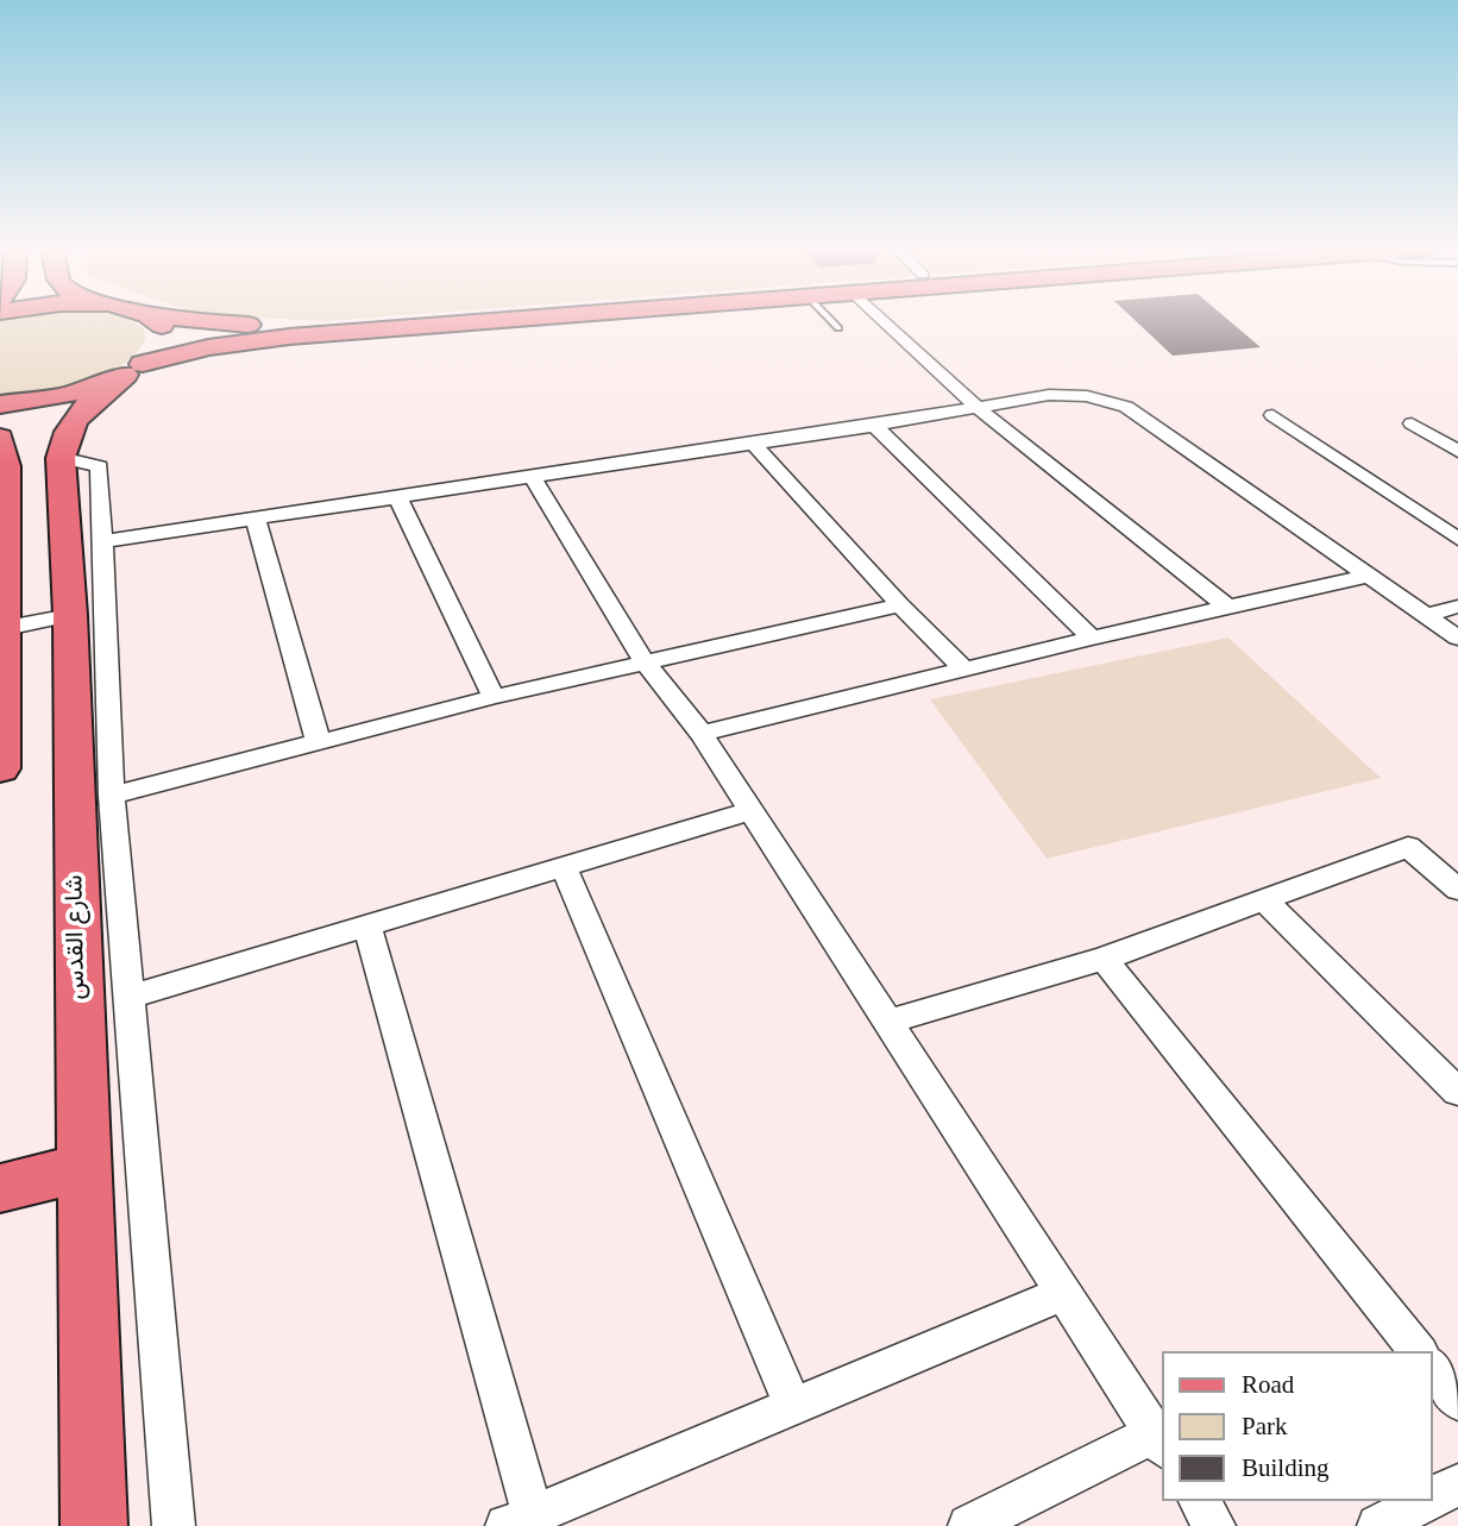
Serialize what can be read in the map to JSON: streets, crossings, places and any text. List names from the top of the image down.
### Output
{
  "streets": {
    "main road": ["شارع القدس"]
  },
  "legend": ["Road", "Park", "Building"]
}
